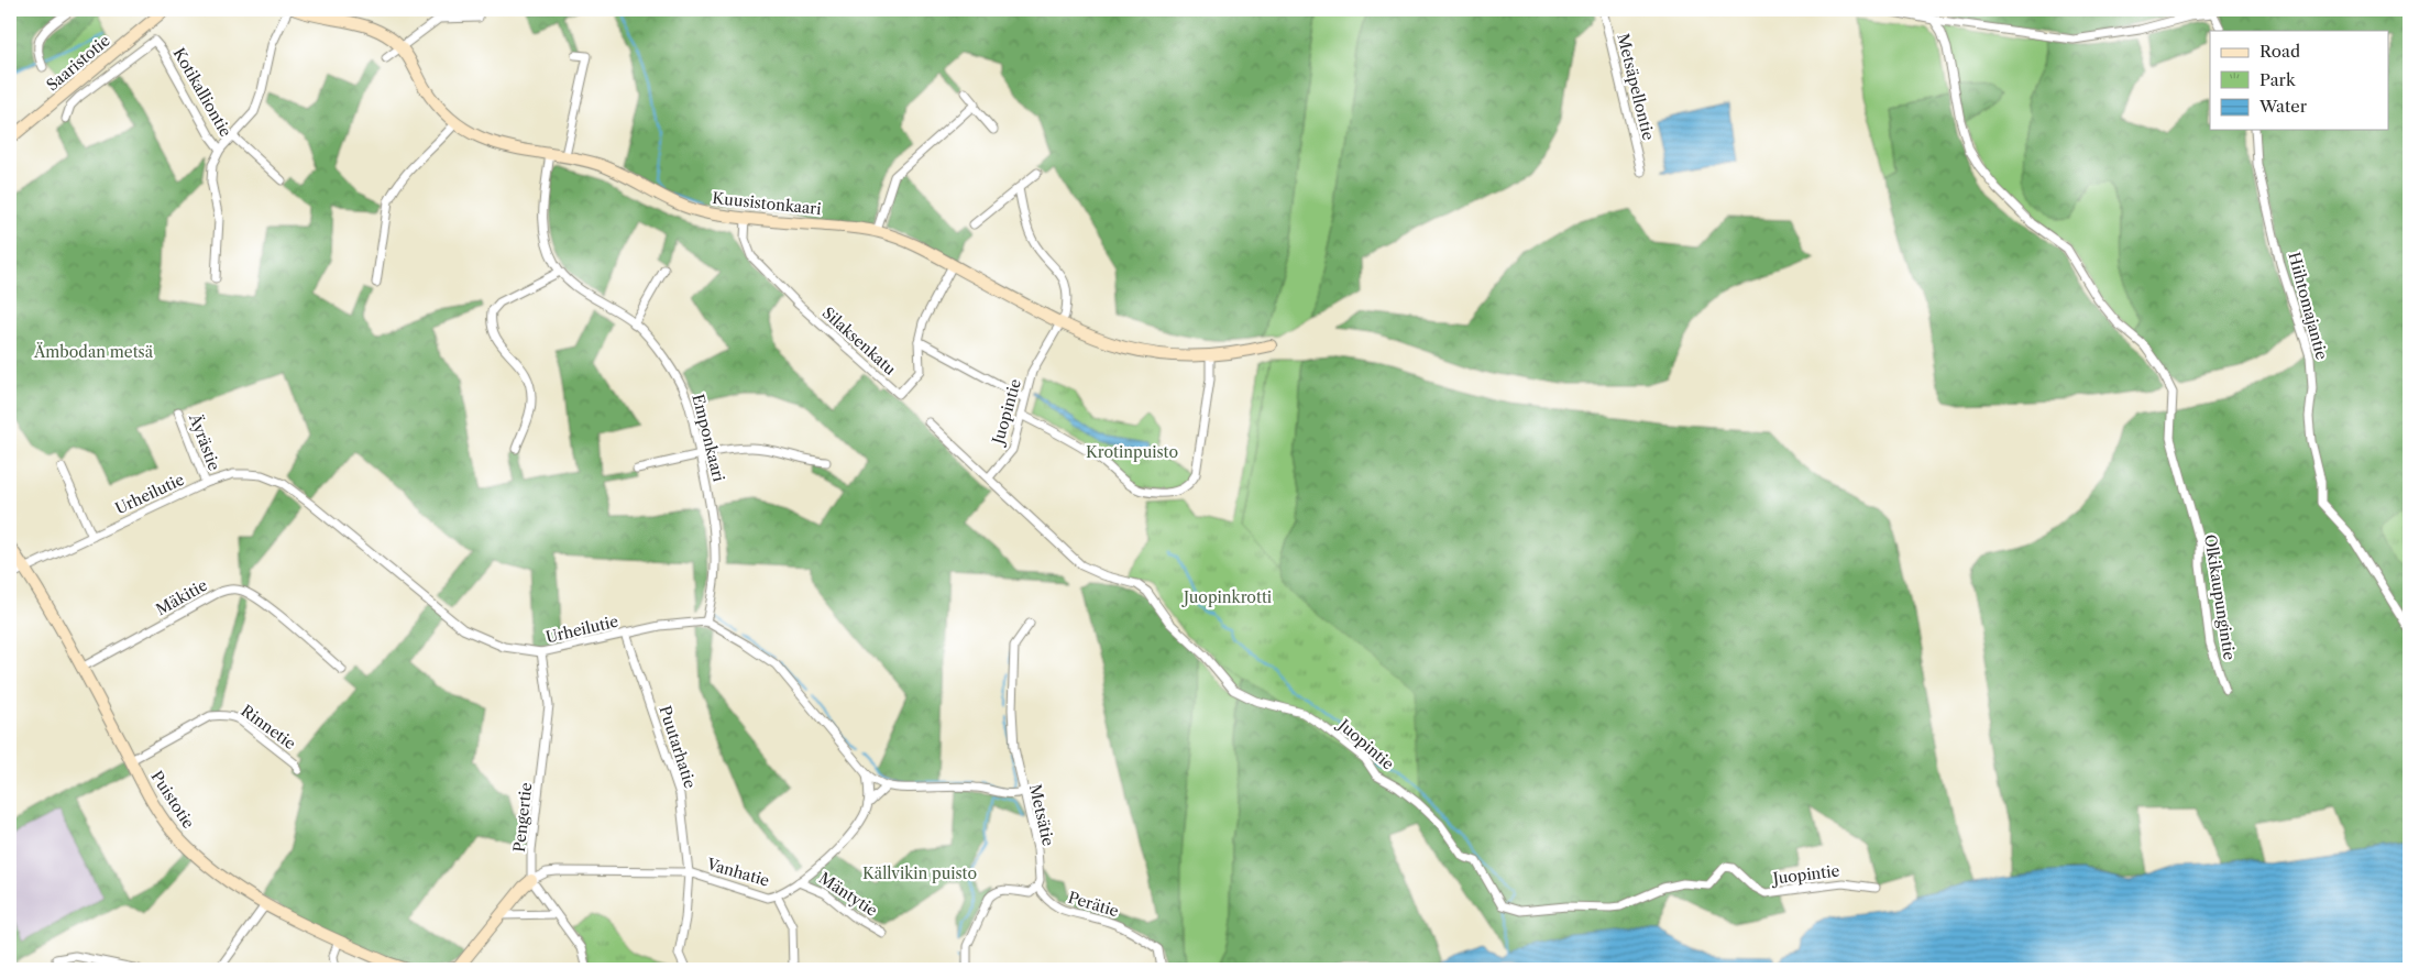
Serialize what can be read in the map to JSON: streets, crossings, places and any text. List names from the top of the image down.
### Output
{
  "streets": {
    "street": [
      "Saaristotie",
      "Metsäpellontie",
      "Kotikalliontie",
      "Kuusistonkaari",
      "Hiihtomajantie",
      "Silaksenkatu",
      "Juopintie",
      "Emponkaari",
      "Äyrästie",
      "Urheilutie",
      "Mäkitie",
      "Olkikaupungintie",
      "Rinnetie",
      "Puutarhatie",
      "Puistotie",
      "Metsätie",
      "Pengertie",
      "Vanhatie",
      "Mäntytie",
      "Perätie"
    ]
  },
  "crossings": [
    ["Kuusistonkaari", "Silaksenkatu"],
    ["Kuusistonkaari", "Juopintie"],
    ["Kuusistonkaari", "Emponkaari"],
    ["Emponkaari", "Urheilutie"],
    ["Äyrästie", "Urheilutie"],
    ["Urheilutie", "Puutarhatie"],
    ["Urheilutie", "Puistotie"],
    ["Urheilutie", "Pengertie"],
    ["Mäkitie", "Puistotie"],
    ["Rinnetie", "Puistotie"],
    ["Puutarhatie", "Vanhatie"],
    ["Metsätie", "Perätie"],
    ["Pengertie", "Vanhatie"],
    ["Vanhatie", "Mäntytie"]
  ],
  "parks": [
    "Ämbodan metsä",
    "Krotinpuisto",
    "Juopinkrotti",
    "Källvikin puisto"
  ],
  "legend": ["Road", "Park", "Water"]
}
